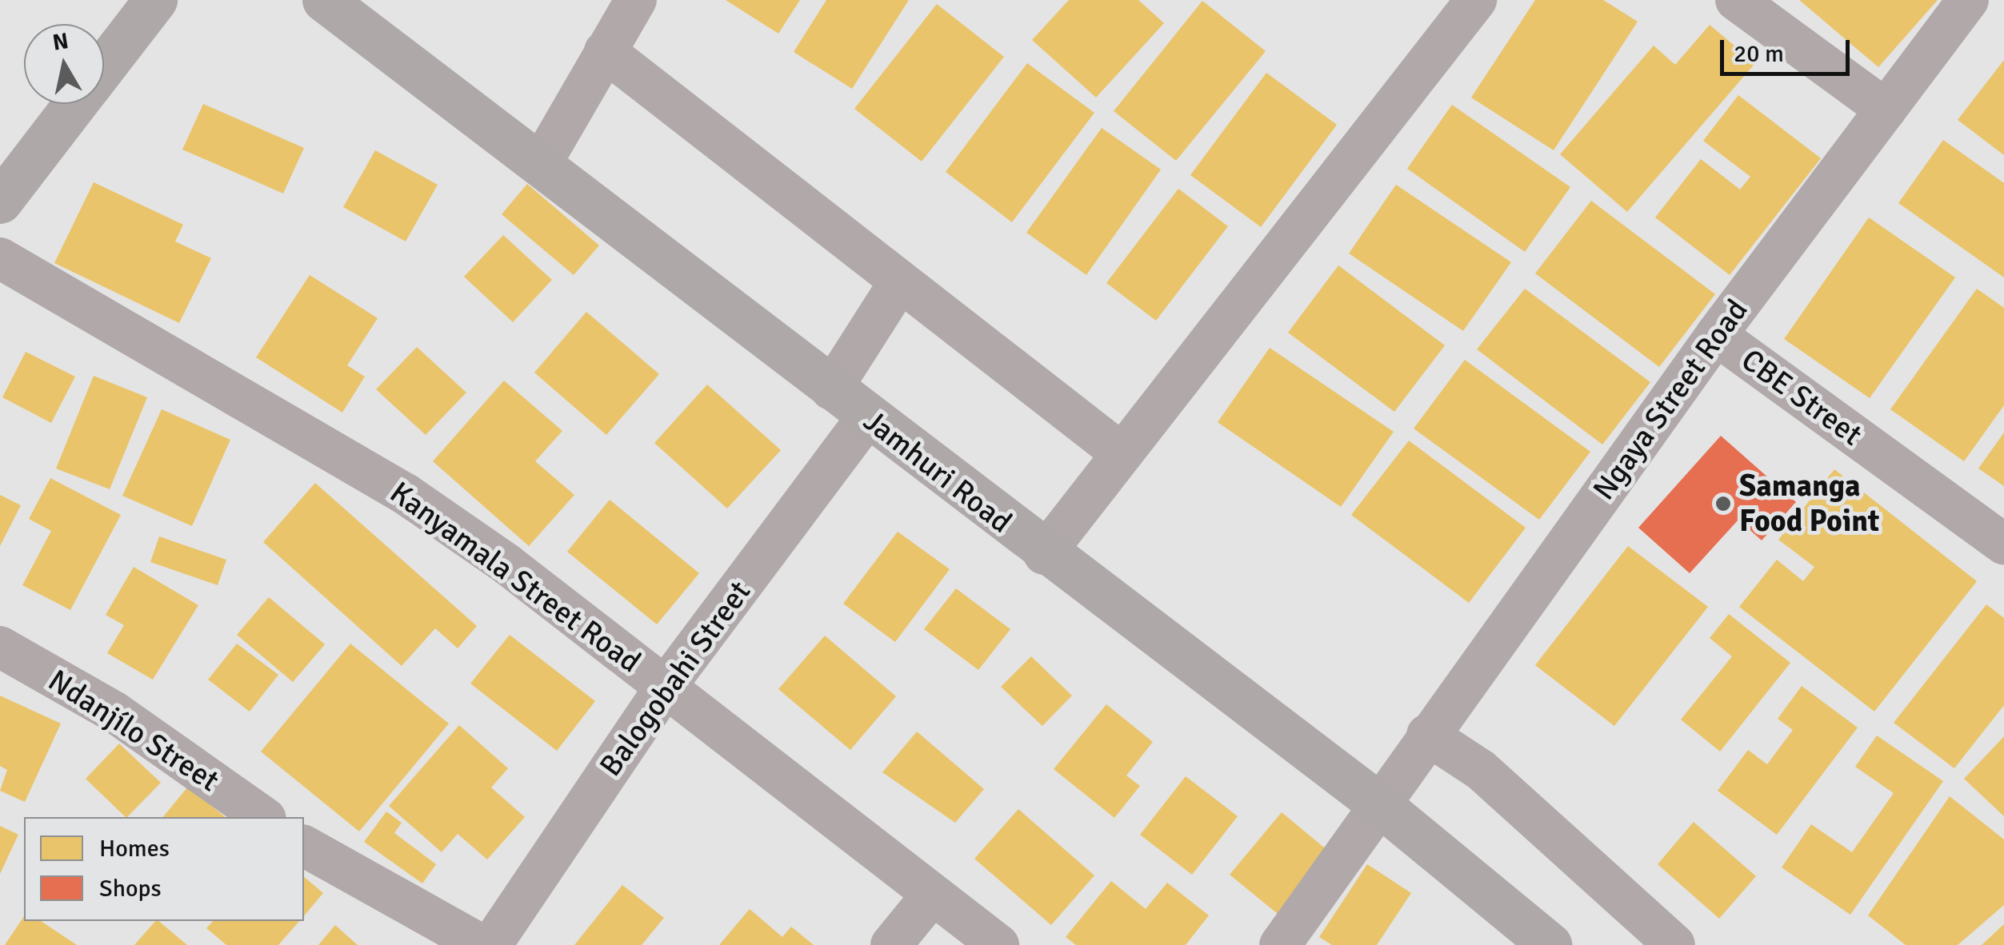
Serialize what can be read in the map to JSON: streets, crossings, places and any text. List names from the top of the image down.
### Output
{
  "streets": {
    "main road": ["Jamhuri Road"],
    "street": [
      "CBE Street",
      "Ngaya Street Road",
      "Kanyamala Street Road",
      "Balogobahi Street",
      "Ndanjílo Street"
    ]
  },
  "crossings": [
    ["CBE Street", "Ngaya Street Road"],
    ["Ngaya Street Road", "Jamhuri Road"],
    ["Jamhuri Road", "Balogobahi Street"],
    ["Kanyamala Street Road", "Balogobahi Street"]
  ],
  "places": ["Samanga Food Point"],
  "legend": ["Homes", "Shops"],
  "scale_bar": "20 m",
  "north": "top"
}
